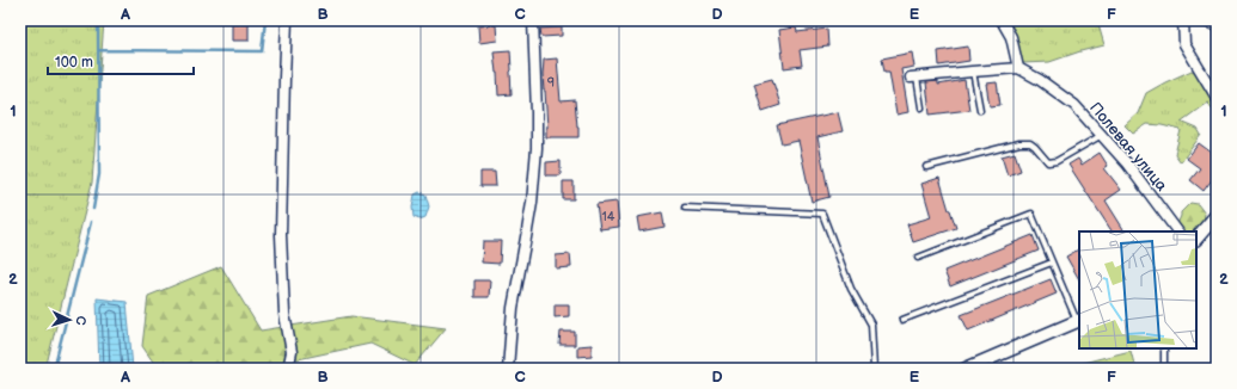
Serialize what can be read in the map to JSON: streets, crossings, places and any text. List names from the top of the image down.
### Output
{
  "streets": {
    "street": ["Полевая улица"]
  },
  "house_numbers": ["9", "14"],
  "scale_bar": "100 m",
  "north": "right",
  "grid": {
    "columns": [
      "A",
      "B",
      "C",
      "D",
      "E",
      "F"
    ],
    "rows": ["1", "2"]
  }
}
